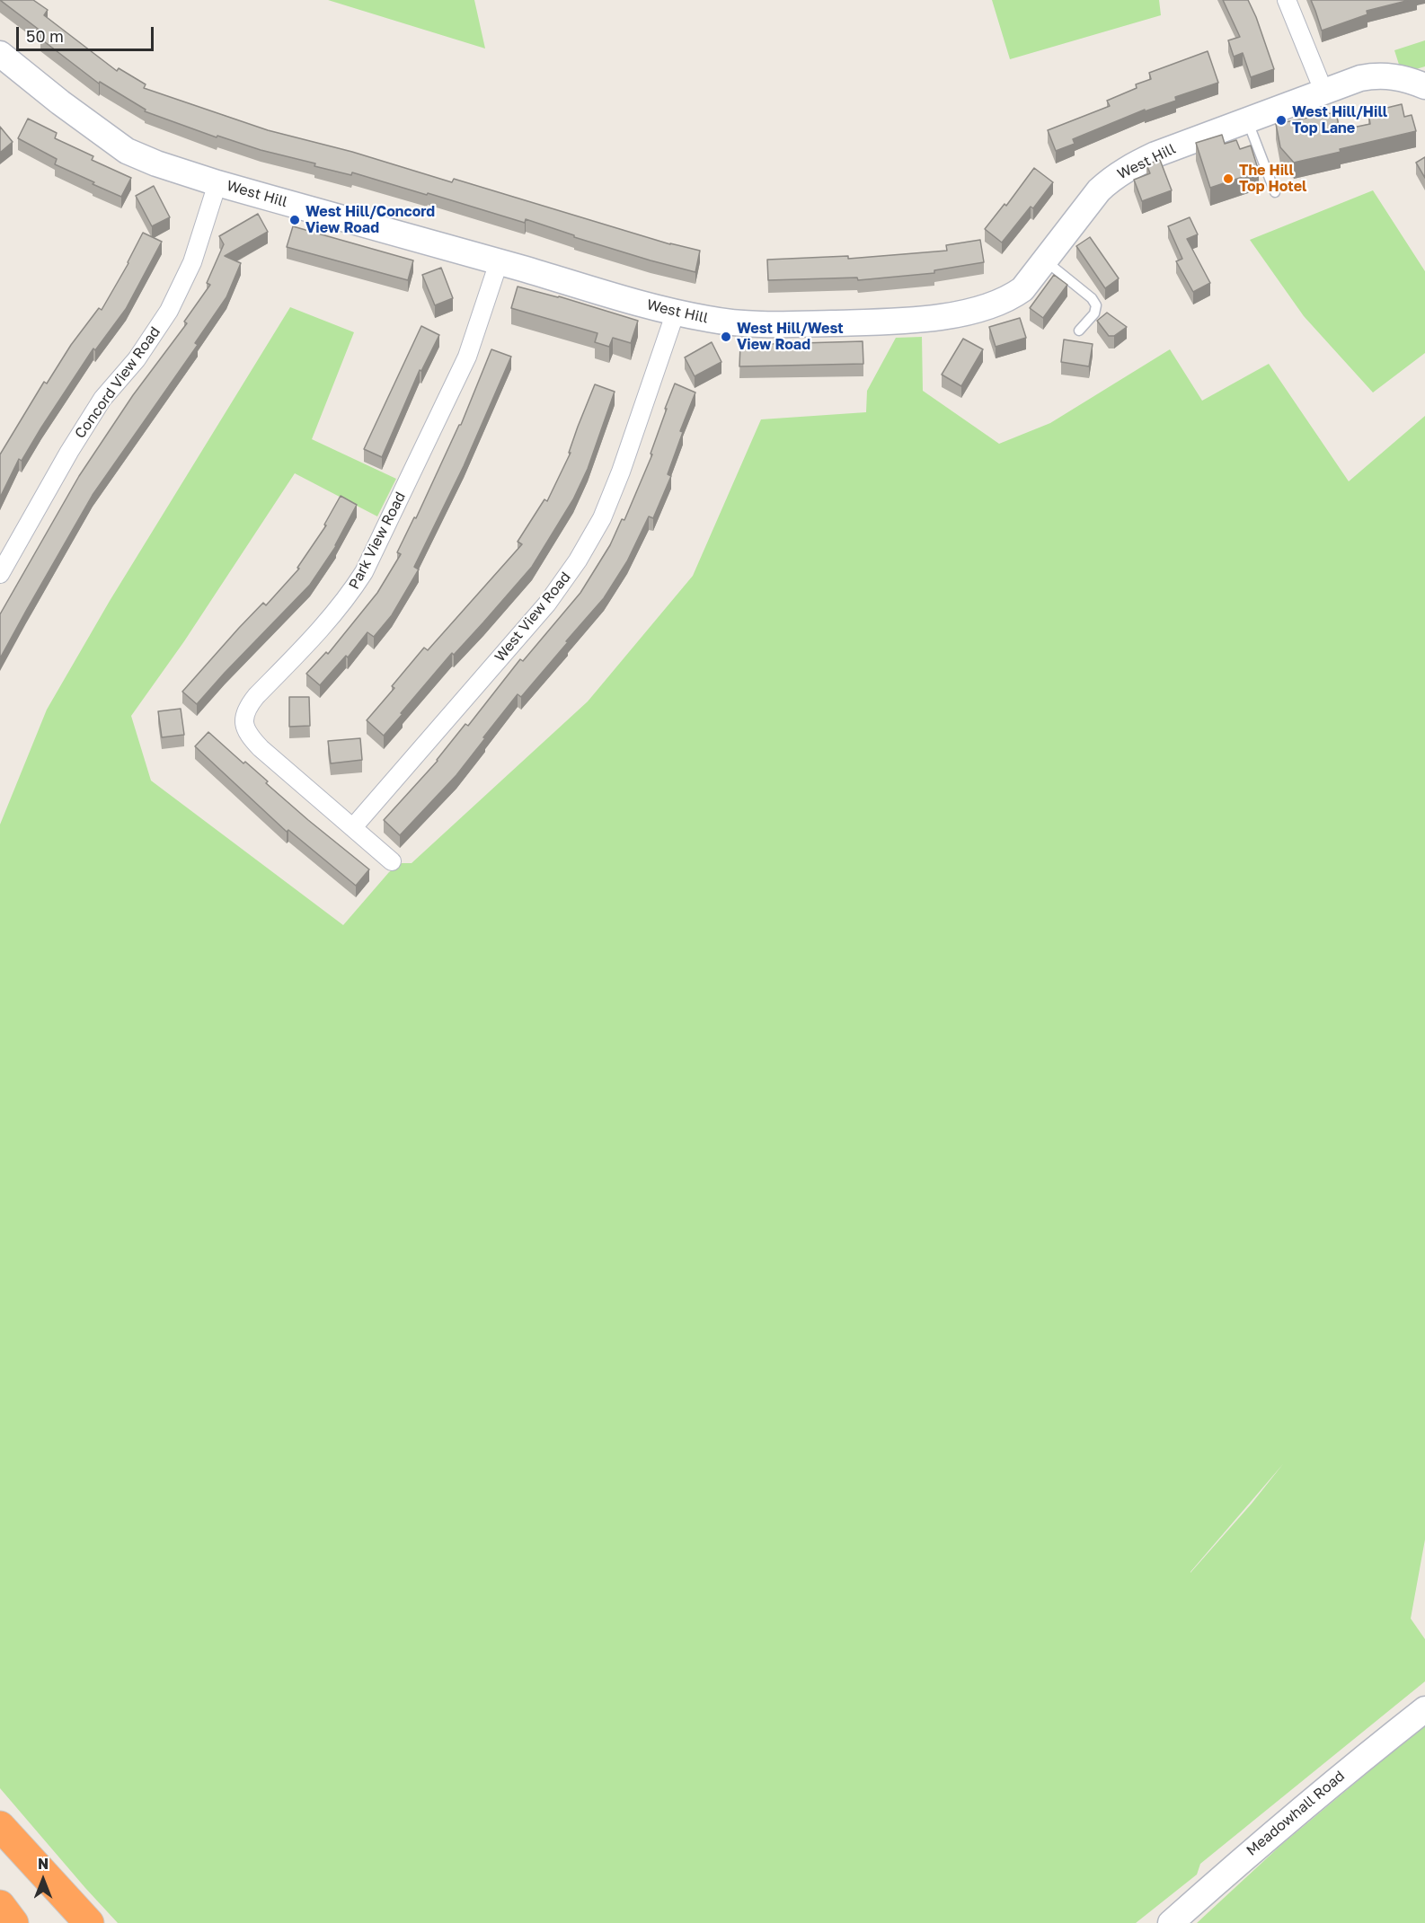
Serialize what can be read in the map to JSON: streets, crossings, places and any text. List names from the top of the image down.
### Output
{
  "streets": {
    "street": [
      "West Hill",
      "Concord View Road",
      "Park View Road",
      "West View Road",
      "Meadowhall Road"
    ]
  },
  "crossings": [
    ["West Hill", "Concord View Road"],
    ["West Hill", "Park View Road"],
    ["West Hill", "West View Road"],
    ["Park View Road", "West View Road"]
  ],
  "places": [
    "West Hill/Hill Top Lane",
    "The Hill Top Hotel",
    "West Hill/Concord View Road",
    "West Hill/West View Road"
  ],
  "scale_bar": "50 m",
  "north": "top"
}
